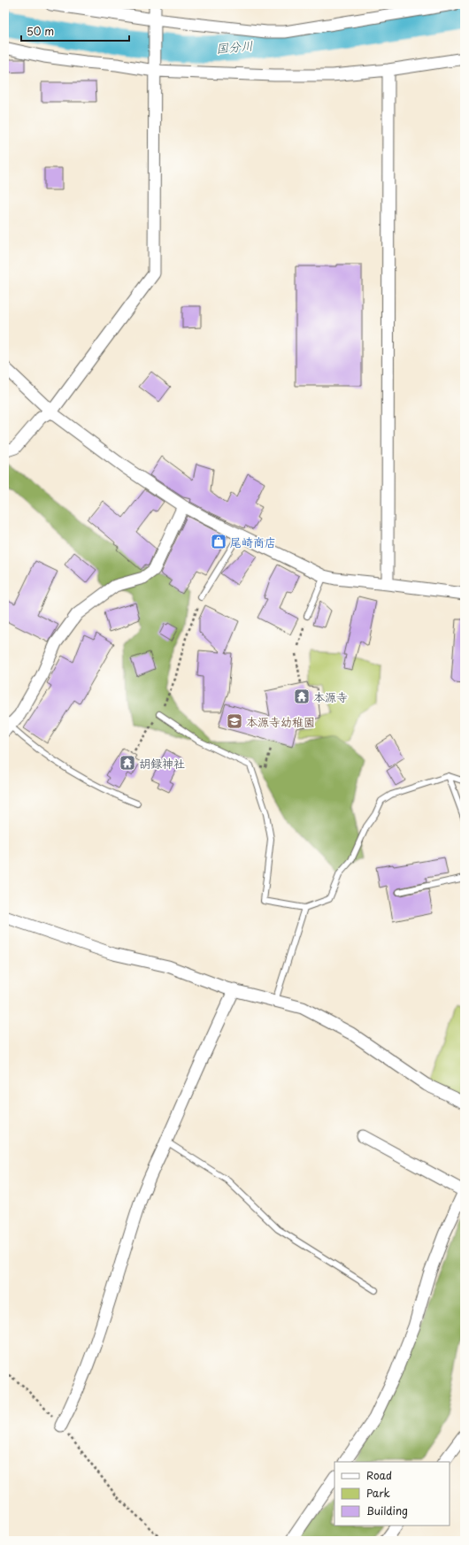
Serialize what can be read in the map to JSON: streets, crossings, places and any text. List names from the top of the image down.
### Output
{
  "water": ["国分川"],
  "places": {
    "shop": ["尾崎商店"],
    "temple": ["本源寺", "胡録神社"],
    "school or university": ["本源寺幼稚園"]
  },
  "legend": ["Road", "Park", "Building"],
  "scale_bar": "50 m"
}
